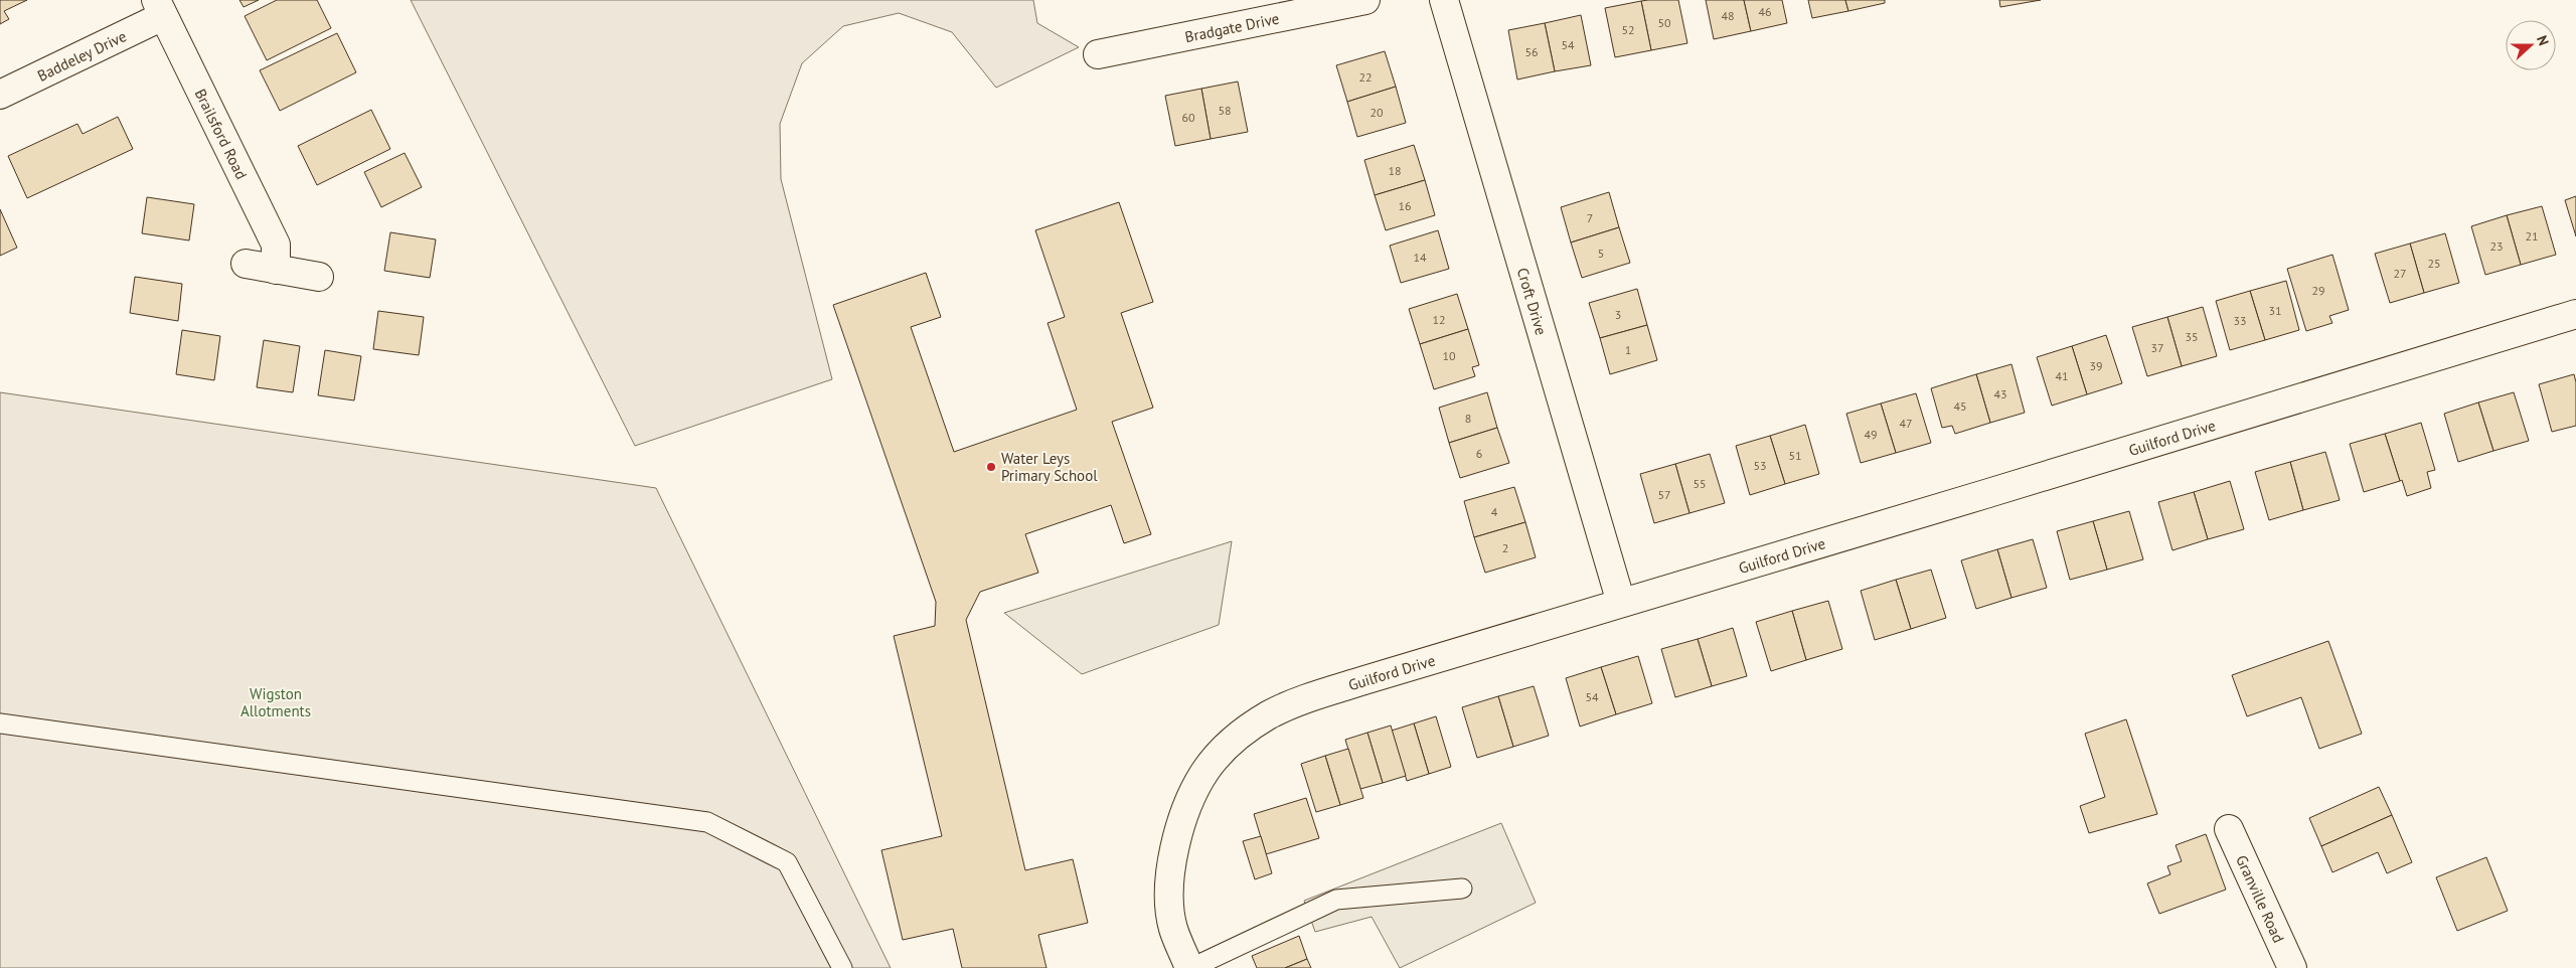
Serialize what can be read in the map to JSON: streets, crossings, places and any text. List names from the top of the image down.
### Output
{
  "streets": {
    "street": [
      "Bradgate Drive",
      "Baddeley Drive",
      "Brailsford Road",
      "Croft Drive",
      "Guilford Drive",
      "Granville Road"
    ]
  },
  "crossings": [
    ["Baddeley Drive", "Brailsford Road"],
    ["Croft Drive", "Guilford Drive"]
  ],
  "parks": ["Wigston Allotments"],
  "places": ["Water Leys Primary School"],
  "house_numbers": [
    "46",
    "48",
    "50",
    "52",
    "54",
    "56",
    "22",
    "58",
    "20",
    "60",
    "18",
    "16",
    "7",
    "21",
    "23",
    "5",
    "14",
    "25",
    "27",
    "29",
    "31",
    "3",
    "12",
    "33",
    "35",
    "37",
    "1",
    "10",
    "39",
    "41",
    "43",
    "45",
    "8",
    "47",
    "49",
    "6",
    "51",
    "53",
    "55",
    "57",
    "4",
    "2",
    "54"
  ],
  "north": "right"
}
